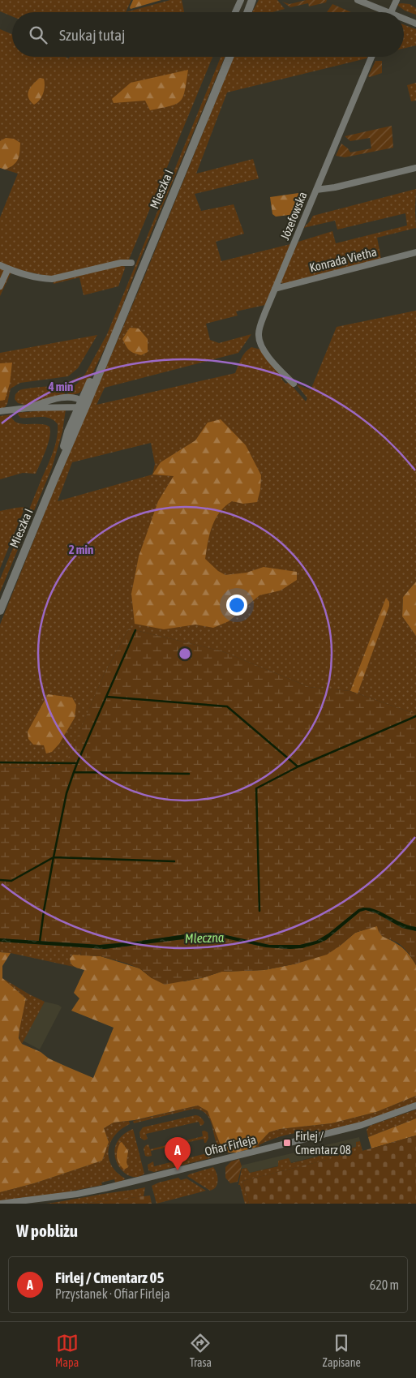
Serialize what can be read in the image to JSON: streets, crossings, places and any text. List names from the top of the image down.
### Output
{
  "streets": {
    "street": [
      "Mieszka I",
      "Józefowska",
      "Konrada Vietha",
      "Ofiar Firleja"
    ]
  },
  "crossings": [
    ["Józefowska", "Konrada Vietha"]
  ],
  "water": ["Mleczna"],
  "places": {
    "transit": ["Firlej / Cmentarz 08"]
  },
  "page": {
    "search": "Szukaj tutaj",
    "pins": "A",
    "heading": "W pobliżu",
    "list": [
      {
        "mark": "A",
        "name": "Firlej / Cmentarz 05",
        "note": "Przystanek · Ofiar Firleja",
        "value": "620 m"
      }
    ],
    "nav": ["Mapa", "Trasa", "Zapisane"]
  },
  "rings": ["4 min", "2 min"]
}
